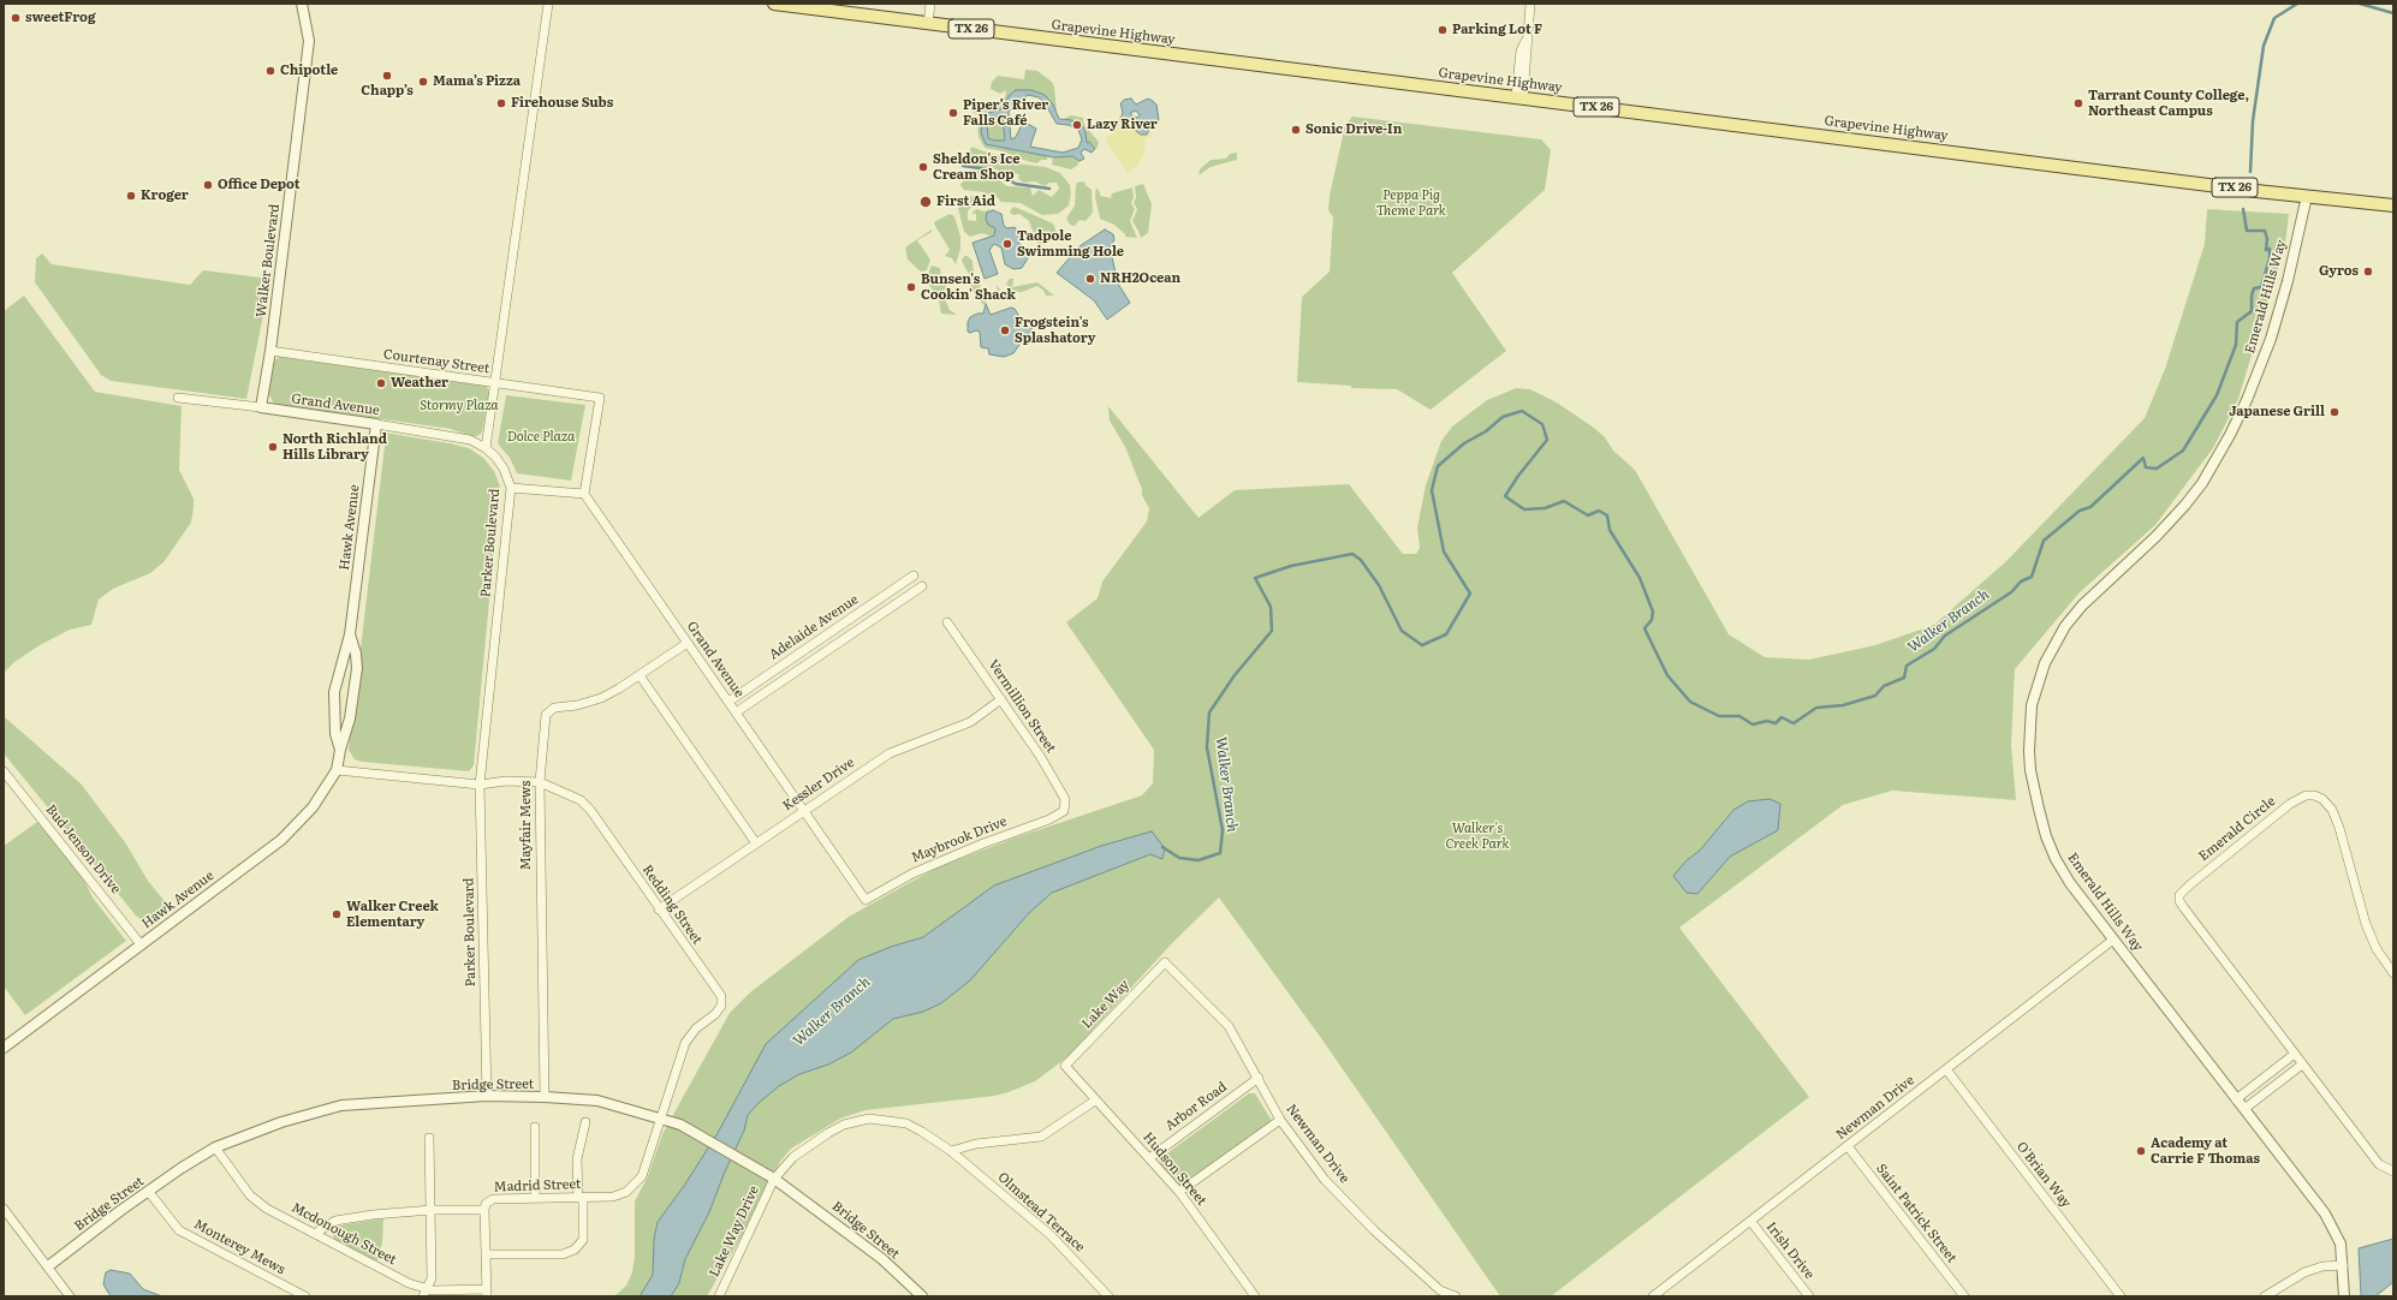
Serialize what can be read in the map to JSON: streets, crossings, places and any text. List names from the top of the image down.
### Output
{
  "streets": {
    "main road": ["TX 26", "Grapevine Highway"],
    "street": [
      "Walker Boulevard",
      "Emerald Hills Way",
      "Courtenay Street",
      "Grand Avenue",
      "Hawk Avenue",
      "Parker Boulevard",
      "Adelaide Avenue",
      "Vermillion Street",
      "Kessler Drive",
      "Mayfair Mews",
      "Emerald Circle",
      "Maybrook Drive",
      "Bud Jenson Drive",
      "Redding Street",
      "Lake Way",
      "Bridge Street",
      "Arbor Road",
      "Newman Drive",
      "Hudson Street",
      "O'Brian Way",
      "Madrid Street",
      "Olmstead Terrace",
      "Saint Patrick Street",
      "Lake Way Drive",
      "Mcdonough Street",
      "Monterey Mews",
      "Irish Drive"
    ]
  },
  "crossings": [
    ["Grapevine Highway", "Emerald Hills Way"],
    ["Walker Boulevard", "Courtenay Street"],
    ["Walker Boulevard", "Grand Avenue"],
    ["Emerald Hills Way", "Newman Drive"],
    ["Courtenay Street", "Grand Avenue"],
    ["Grand Avenue", "Hawk Avenue"],
    ["Grand Avenue", "Parker Boulevard"],
    ["Grand Avenue", "Adelaide Avenue"],
    ["Grand Avenue", "Kessler Drive"],
    ["Grand Avenue", "Mayfair Mews"],
    ["Grand Avenue", "Maybrook Drive"],
    ["Hawk Avenue", "Bud Jenson Drive"],
    ["Hawk Avenue", "Redding Street"],
    ["Parker Boulevard", "Redding Street"],
    ["Parker Boulevard", "Bridge Street"],
    ["Vermillion Street", "Kessler Drive"],
    ["Vermillion Street", "Maybrook Drive"],
    ["Kessler Drive", "Redding Street"],
    ["Mayfair Mews", "Redding Street"],
    ["Mayfair Mews", "Bridge Street"],
    ["Redding Street", "Bridge Street"],
    ["Redding Street", "Madrid Street"],
    ["Lake Way", "Newman Drive"],
    ["Lake Way", "Hudson Street"],
    ["Bridge Street", "Madrid Street"],
    ["Bridge Street", "Lake Way Drive"],
    ["Bridge Street", "Mcdonough Street"],
    ["Bridge Street", "Monterey Mews"],
    ["Arbor Road", "Newman Drive"],
    ["Arbor Road", "Hudson Street"],
    ["Newman Drive", "O'Brian Way"],
    ["Newman Drive", "Saint Patrick Street"],
    ["Newman Drive", "Irish Drive"],
    ["Madrid Street", "Mcdonough Street"]
  ],
  "water": ["Walker Branch"],
  "parks": [
    "Peppa Pig Theme Park",
    "Stormy Plaza",
    "Dolce Plaza",
    "Walker's Creek Park"
  ],
  "places": [
    "sweetFrog",
    "Parking Lot F",
    "Chipotle",
    "Chapp’s",
    "Mama’s Pizza",
    "Firehouse Subs",
    "Tarrant County College, Northeast Campus",
    "Piper’s River Falls Café",
    "Lazy River",
    "Sonic Drive-In",
    "Sheldon's Ice Cream Shop",
    "Office Depot",
    "Kroger",
    "First Aid",
    "Tadpole Swimming Hole",
    "Gyros",
    "NRH2Ocean",
    "Bunsen's Cookin' Shack",
    "Frogstein's Splashatory",
    "Weather",
    "Japanese Grill",
    "North Richland Hills Library",
    "Walker Creek Elementary",
    "Academy at Carrie F Thomas"
  ]
}
